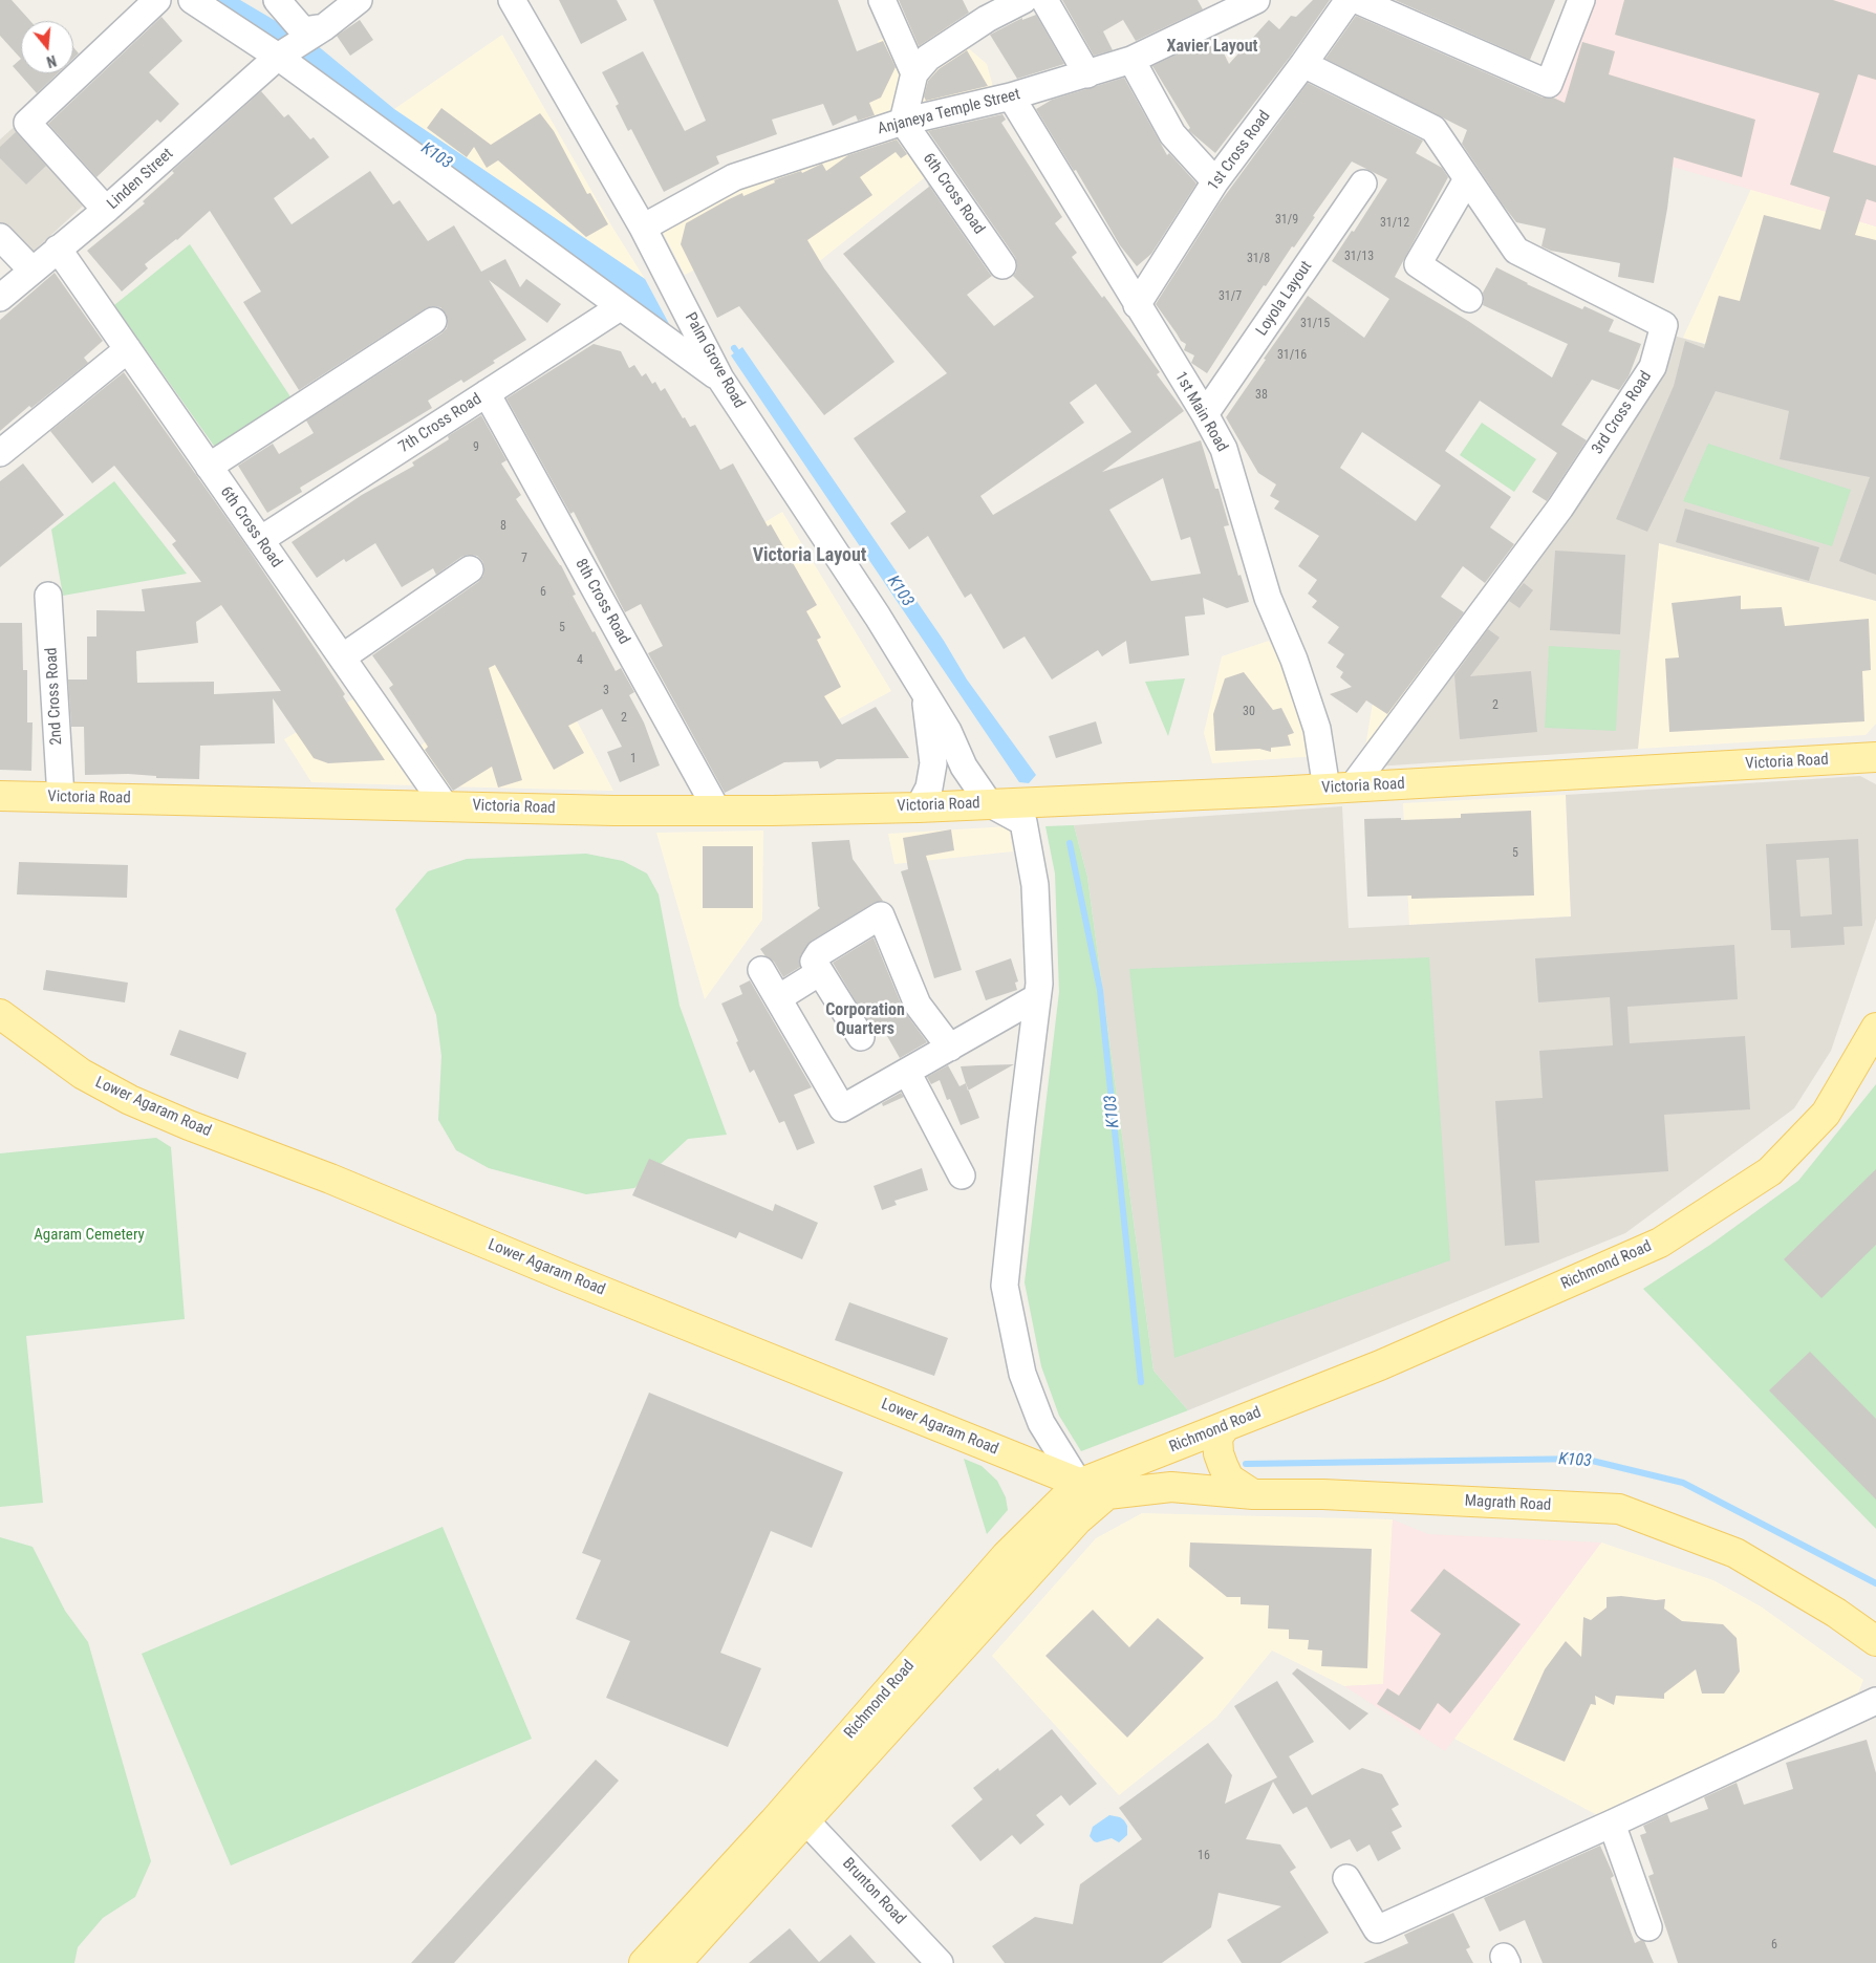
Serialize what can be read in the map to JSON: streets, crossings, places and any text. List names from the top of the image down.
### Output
{
  "streets": {
    "main road": [
      "Victoria Road",
      "Lower Agaram Road",
      "Richmond Road",
      "Magrath Road"
    ],
    "street": [
      "Anjaneya Temple Street",
      "1st Cross Road",
      "Linden Street",
      "6th Cross Road",
      "Loyola Layout",
      "Palm Grove Road",
      "1st Main Road",
      "3rd Cross Road",
      "7th Cross Road",
      "8th Cross Road",
      "2nd Cross Road",
      "Brunton Road"
    ]
  },
  "crossings": [
    ["Anjaneya Temple Street", "6th Cross Road"],
    ["Anjaneya Temple Street", "Palm Grove Road"],
    ["Anjaneya Temple Street", "1st Main Road"],
    ["1st Cross Road", "1st Main Road"],
    ["1st Cross Road", "3rd Cross Road"],
    ["Linden Street", "6th Cross Road"],
    ["6th Cross Road", "7th Cross Road"],
    ["6th Cross Road", "Victoria Road"],
    ["Loyola Layout", "1st Main Road"],
    ["Palm Grove Road", "Victoria Road"],
    ["1st Main Road", "3rd Cross Road"],
    ["1st Main Road", "Victoria Road"],
    ["3rd Cross Road", "Victoria Road"],
    ["7th Cross Road", "8th Cross Road"],
    ["8th Cross Road", "Victoria Road"],
    ["2nd Cross Road", "Victoria Road"],
    ["Lower Agaram Road", "Richmond Road"],
    ["Lower Agaram Road", "Magrath Road"],
    ["Richmond Road", "Magrath Road"],
    ["Richmond Road", "Brunton Road"]
  ],
  "districts": ["Xavier Layout", "Victoria Layout", "Corporation Quarters"],
  "water": ["K103"],
  "parks": ["Agaram Cemetery"],
  "house_numbers": [
    "31/9",
    "31/12",
    "31/13",
    "31/8",
    "31/7",
    "31/15",
    "31/16",
    "38",
    "9",
    "8",
    "7",
    "6",
    "5",
    "4",
    "3",
    "2",
    "30",
    "2",
    "1",
    "5",
    "16",
    "6"
  ],
  "north": "bottom"
}
